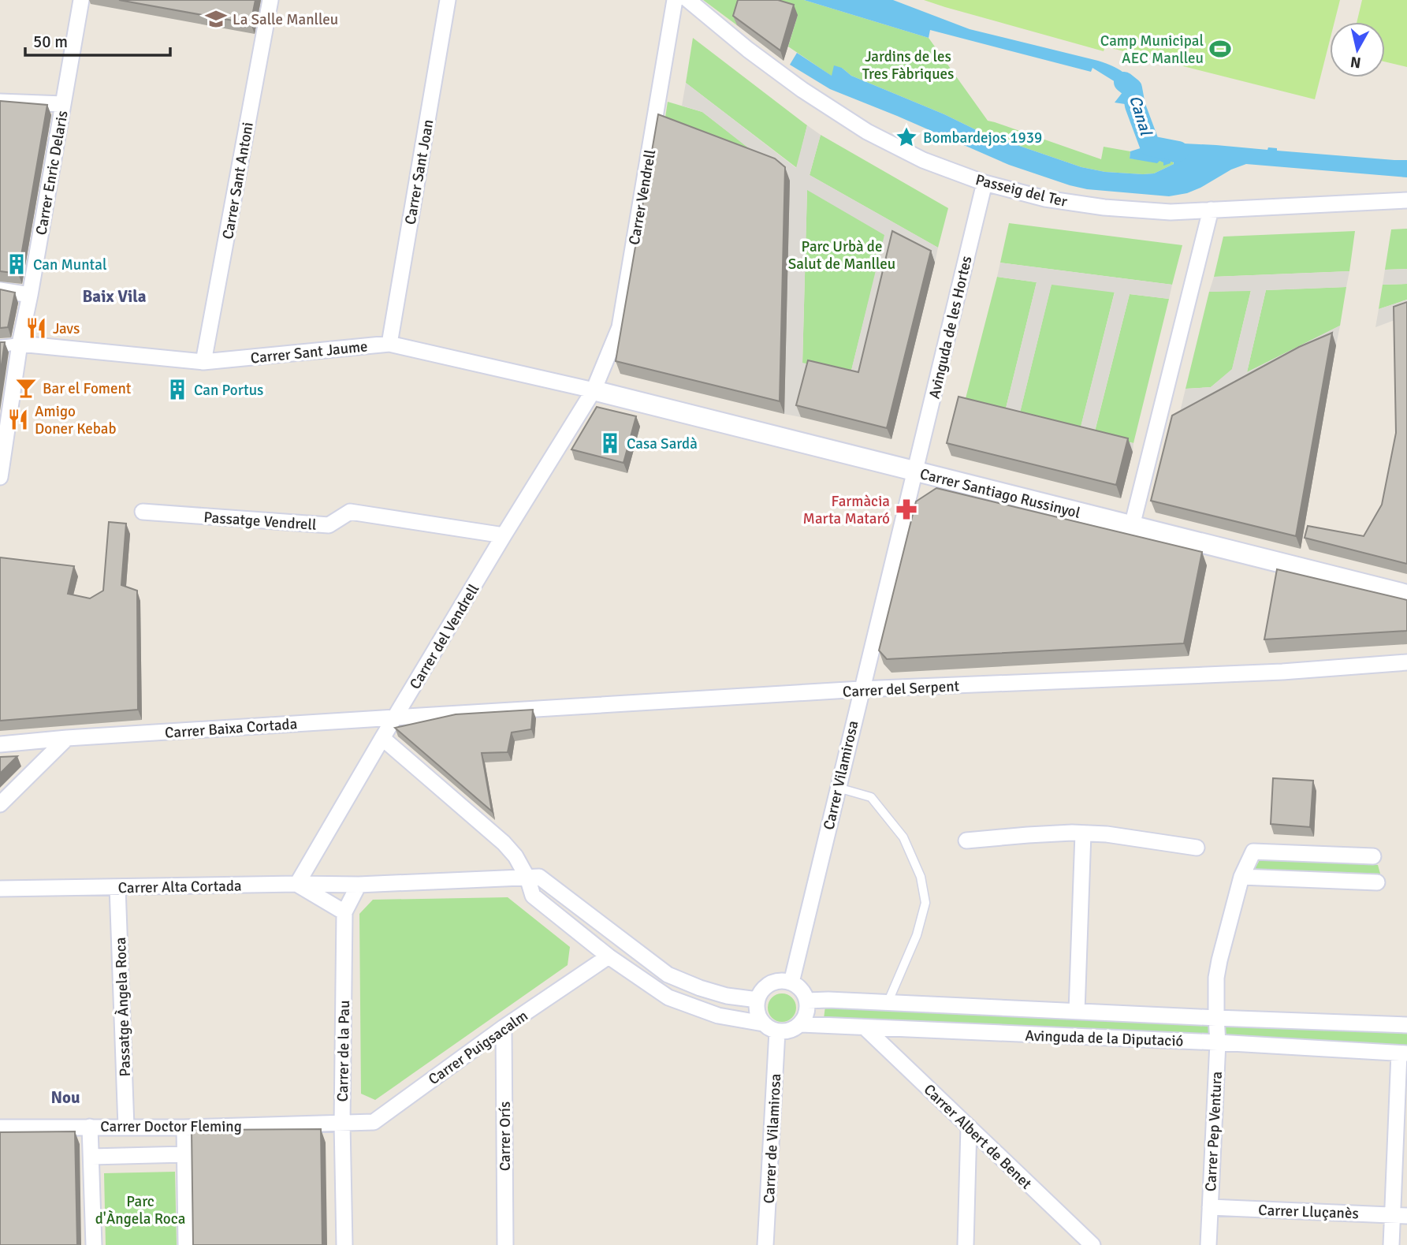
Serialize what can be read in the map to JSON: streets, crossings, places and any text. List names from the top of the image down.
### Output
{
  "streets": {
    "street": [
      "Carrer Sant Joan",
      "Carrer Enric Delaris",
      "Carrer Sant Antoni",
      "Passeig del Ter",
      "Carrer Vendrell",
      "Avinguda de les Hortes",
      "Carrer Sant Jaume",
      "Carrer Santiago Russinyol",
      "Passatge Vendrell",
      "Carrer del Vendrell",
      "Carrer del Serpent",
      "Carrer Baixa Cortada",
      "Carrer Vilamirosa",
      "Carrer Alta Cortada",
      "Passatge Àngela Roca",
      "Avinguda de la Diputació",
      "Carrer Puigsacalm",
      "Carrer de la Pau",
      "Carrer Doctor Fleming",
      "Carrer Pep Ventura",
      "Carrer Orís",
      "Carrer Albert de Benet",
      "Carrer de Vilamirosa",
      "Carrer Lluçanès"
    ]
  },
  "crossings": [
    ["Carrer Sant Joan", "Carrer Sant Jaume"],
    ["Carrer Enric Delaris", "Carrer Sant Jaume"],
    ["Carrer Sant Antoni", "Carrer Sant Jaume"],
    ["Passeig del Ter", "Avinguda de les Hortes"],
    ["Carrer Vendrell", "Carrer Sant Jaume"],
    ["Carrer Vendrell", "Carrer Santiago Russinyol"],
    ["Carrer Vendrell", "Carrer del Vendrell"],
    ["Avinguda de les Hortes", "Carrer Santiago Russinyol"],
    ["Avinguda de les Hortes", "Carrer Vilamirosa"],
    ["Carrer Sant Jaume", "Carrer Santiago Russinyol"],
    ["Carrer Sant Jaume", "Carrer del Vendrell"],
    ["Carrer Santiago Russinyol", "Carrer del Vendrell"],
    ["Carrer Santiago Russinyol", "Carrer Vilamirosa"],
    ["Passatge Vendrell", "Carrer del Vendrell"],
    ["Carrer del Vendrell", "Carrer del Serpent"],
    ["Carrer del Vendrell", "Carrer Baixa Cortada"],
    ["Carrer del Vendrell", "Carrer Alta Cortada"],
    ["Carrer del Serpent", "Carrer Baixa Cortada"],
    ["Carrer del Serpent", "Carrer Vilamirosa"],
    ["Carrer Vilamirosa", "Avinguda de la Diputació"],
    ["Carrer Vilamirosa", "Carrer de Vilamirosa"],
    ["Carrer Alta Cortada", "Passatge Àngela Roca"],
    ["Passatge Àngela Roca", "Carrer Doctor Fleming"],
    ["Avinguda de la Diputació", "Carrer Pep Ventura"],
    ["Avinguda de la Diputació", "Carrer Albert de Benet"],
    ["Avinguda de la Diputació", "Carrer de Vilamirosa"],
    ["Carrer Puigsacalm", "Carrer de la Pau"],
    ["Carrer Puigsacalm", "Carrer Doctor Fleming"],
    ["Carrer Puigsacalm", "Carrer Orís"],
    ["Carrer de la Pau", "Carrer Doctor Fleming"],
    ["Carrer Pep Ventura", "Carrer Lluçanès"]
  ],
  "districts": ["Baix Vila", "Nou"],
  "water": ["Canal"],
  "parks": ["Jardins de les Tres Fàbriques", "Parc Urbà de Salut de Manlleu", "Parc d'Àngela Roca"],
  "places": {
    "school or university": ["La Salle Manlleu"],
    "sports": ["Camp Municipal AEC Manlleu"],
    "place": ["Bombardejos 1939"],
    "building": ["Can Muntal", "Can Portus", "Casa Sardà"],
    "restaurant": ["Javs", "Amigo Doner Kebab"],
    "bar": ["Bar el Foment"],
    "pharmacy": ["Farmàcia Marta Mataró"]
  },
  "scale_bar": "50 m",
  "north": "bottom"
}
